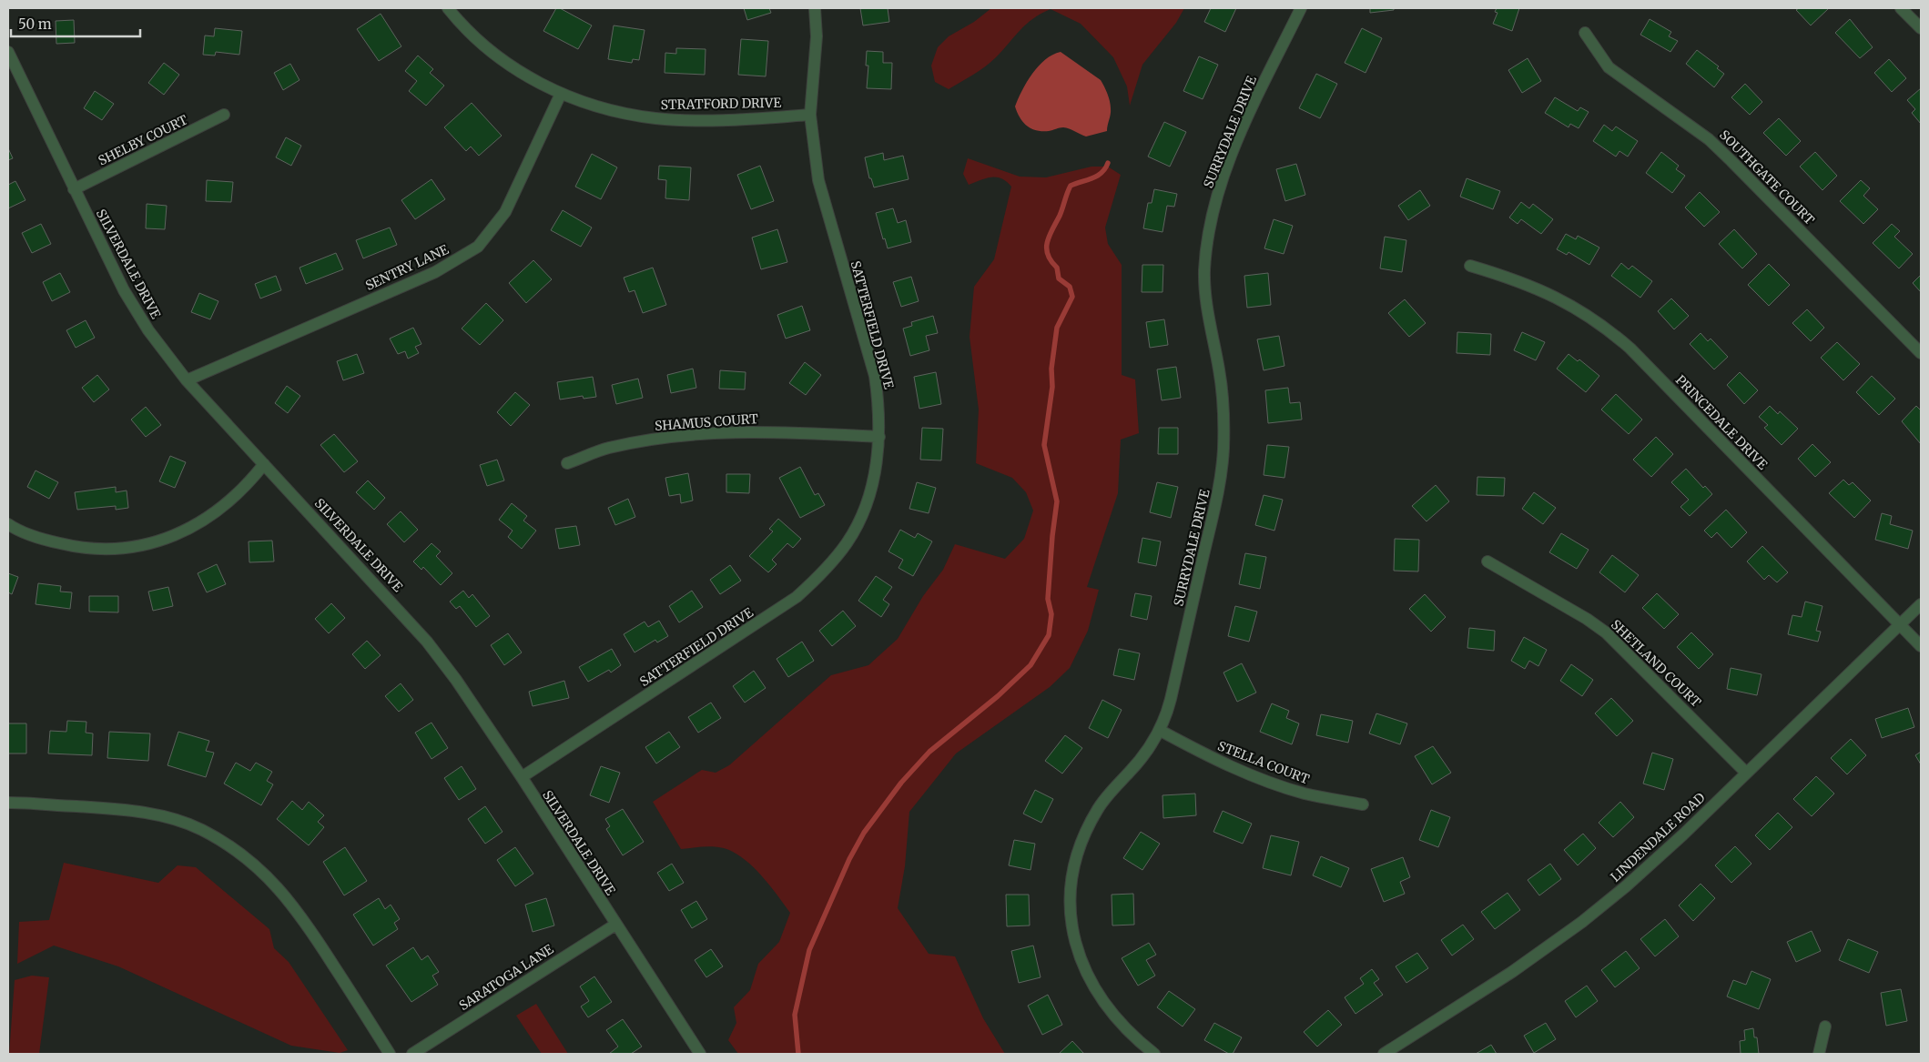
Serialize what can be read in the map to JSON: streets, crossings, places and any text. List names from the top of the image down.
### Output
{
  "streets": {
    "street": [
      "STRATFORD DRIVE",
      "SURRYDALE DRIVE",
      "SHELBY COURT",
      "SOUTHGATE COURT",
      "SILVERDALE DRIVE",
      "SENTRY LANE",
      "SATTERFIELD DRIVE",
      "SHAMUS COURT",
      "PRINCEDALE DRIVE",
      "SHETLAND COURT",
      "STELLA COURT",
      "LINDENDALE ROAD",
      "SARATOGA LANE"
    ]
  },
  "crossings": [
    ["STRATFORD DRIVE", "SENTRY LANE"],
    ["STRATFORD DRIVE", "SATTERFIELD DRIVE"],
    ["SURRYDALE DRIVE", "STELLA COURT"],
    ["SHELBY COURT", "SILVERDALE DRIVE"],
    ["SILVERDALE DRIVE", "SENTRY LANE"],
    ["SILVERDALE DRIVE", "SATTERFIELD DRIVE"],
    ["SILVERDALE DRIVE", "SARATOGA LANE"],
    ["SATTERFIELD DRIVE", "SHAMUS COURT"],
    ["PRINCEDALE DRIVE", "LINDENDALE ROAD"],
    ["SHETLAND COURT", "LINDENDALE ROAD"]
  ],
  "scale_bar": "50 m"
}
